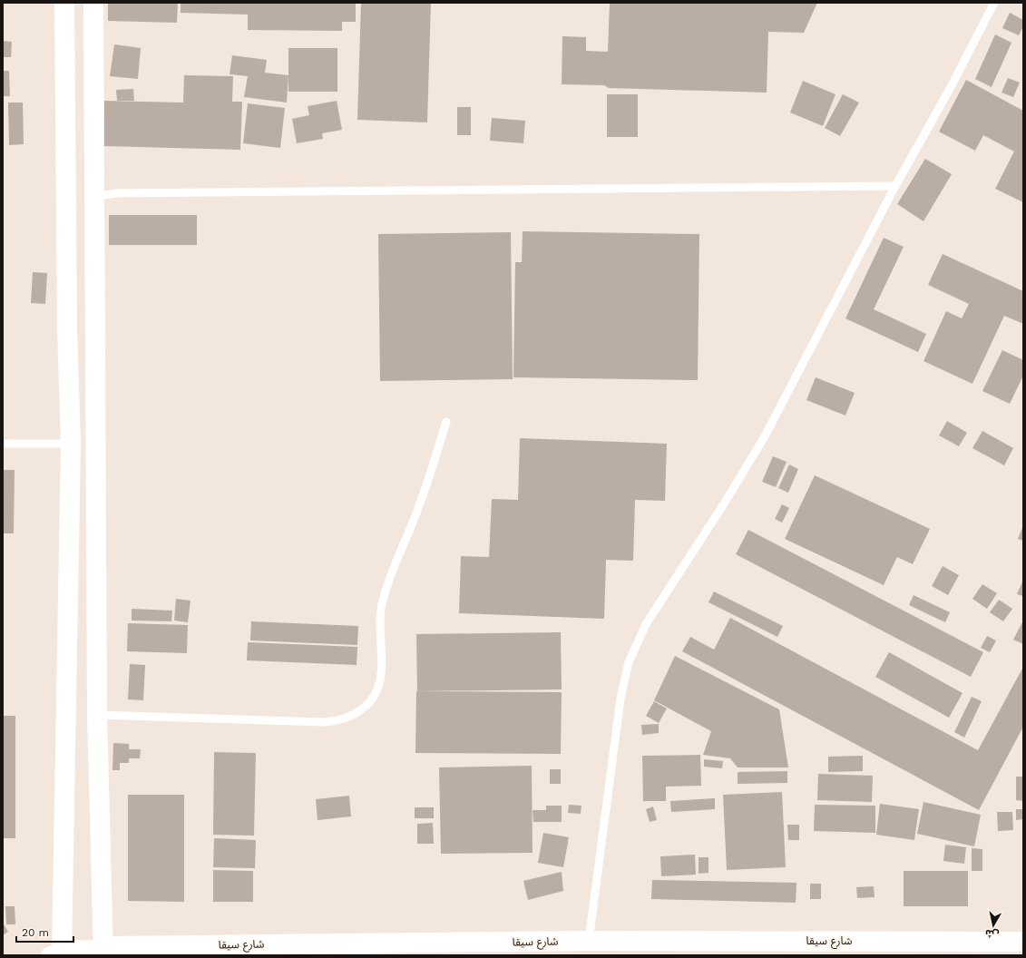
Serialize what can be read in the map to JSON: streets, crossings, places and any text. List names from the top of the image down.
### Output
{
  "streets": {
    "main road": ["شارع سيقا"]
  },
  "scale_bar": "20 m",
  "north": "bottom"
}
